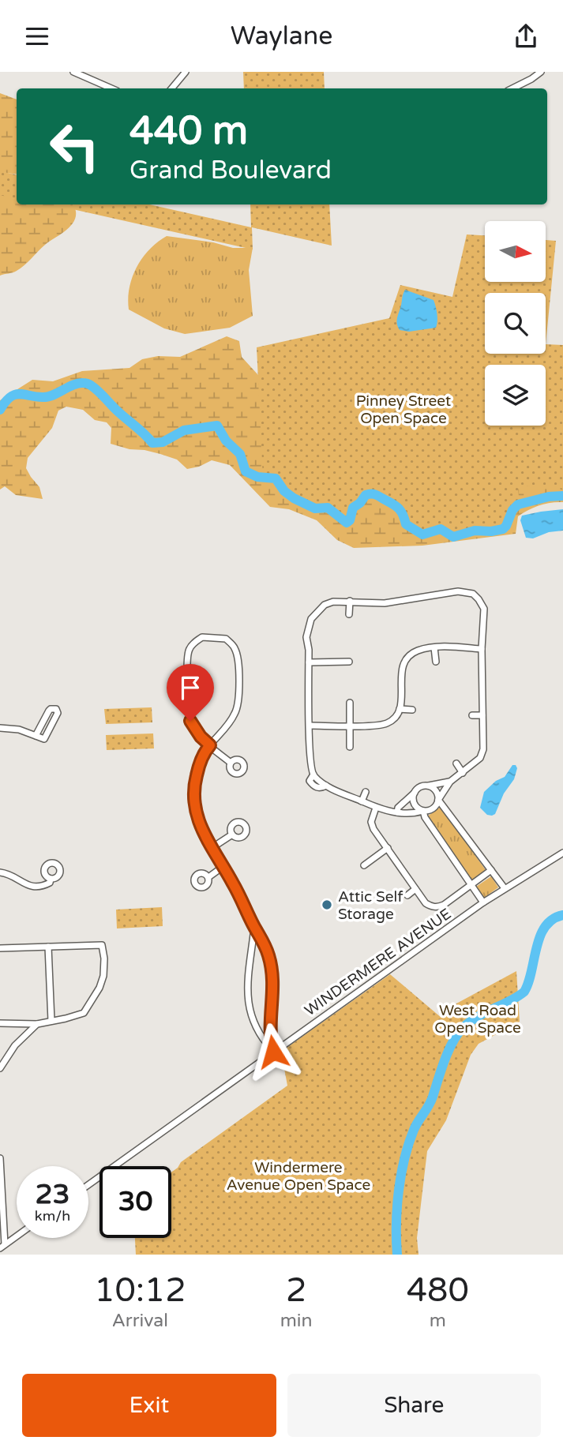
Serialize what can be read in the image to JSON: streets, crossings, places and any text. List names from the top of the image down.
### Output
{
  "streets": {
    "street": ["WINDERMERE AVENUE"]
  },
  "parks": ["Pinney Street Open Space", "West Road Open Space", "Windermere Avenue Open Space"],
  "places": ["Attic Self Storage"],
  "north": "right",
  "page": {
    "header": "Waylane",
    "turn": ["440 m", "Grand Boulevard"],
    "speed": "23 km/h",
    "limit": "30",
    "eta": [
      "10:12",
      "Arrival",
      "2",
      "min",
      "480",
      "m"
    ],
    "buttons": ["Exit", "Share"]
  }
}
